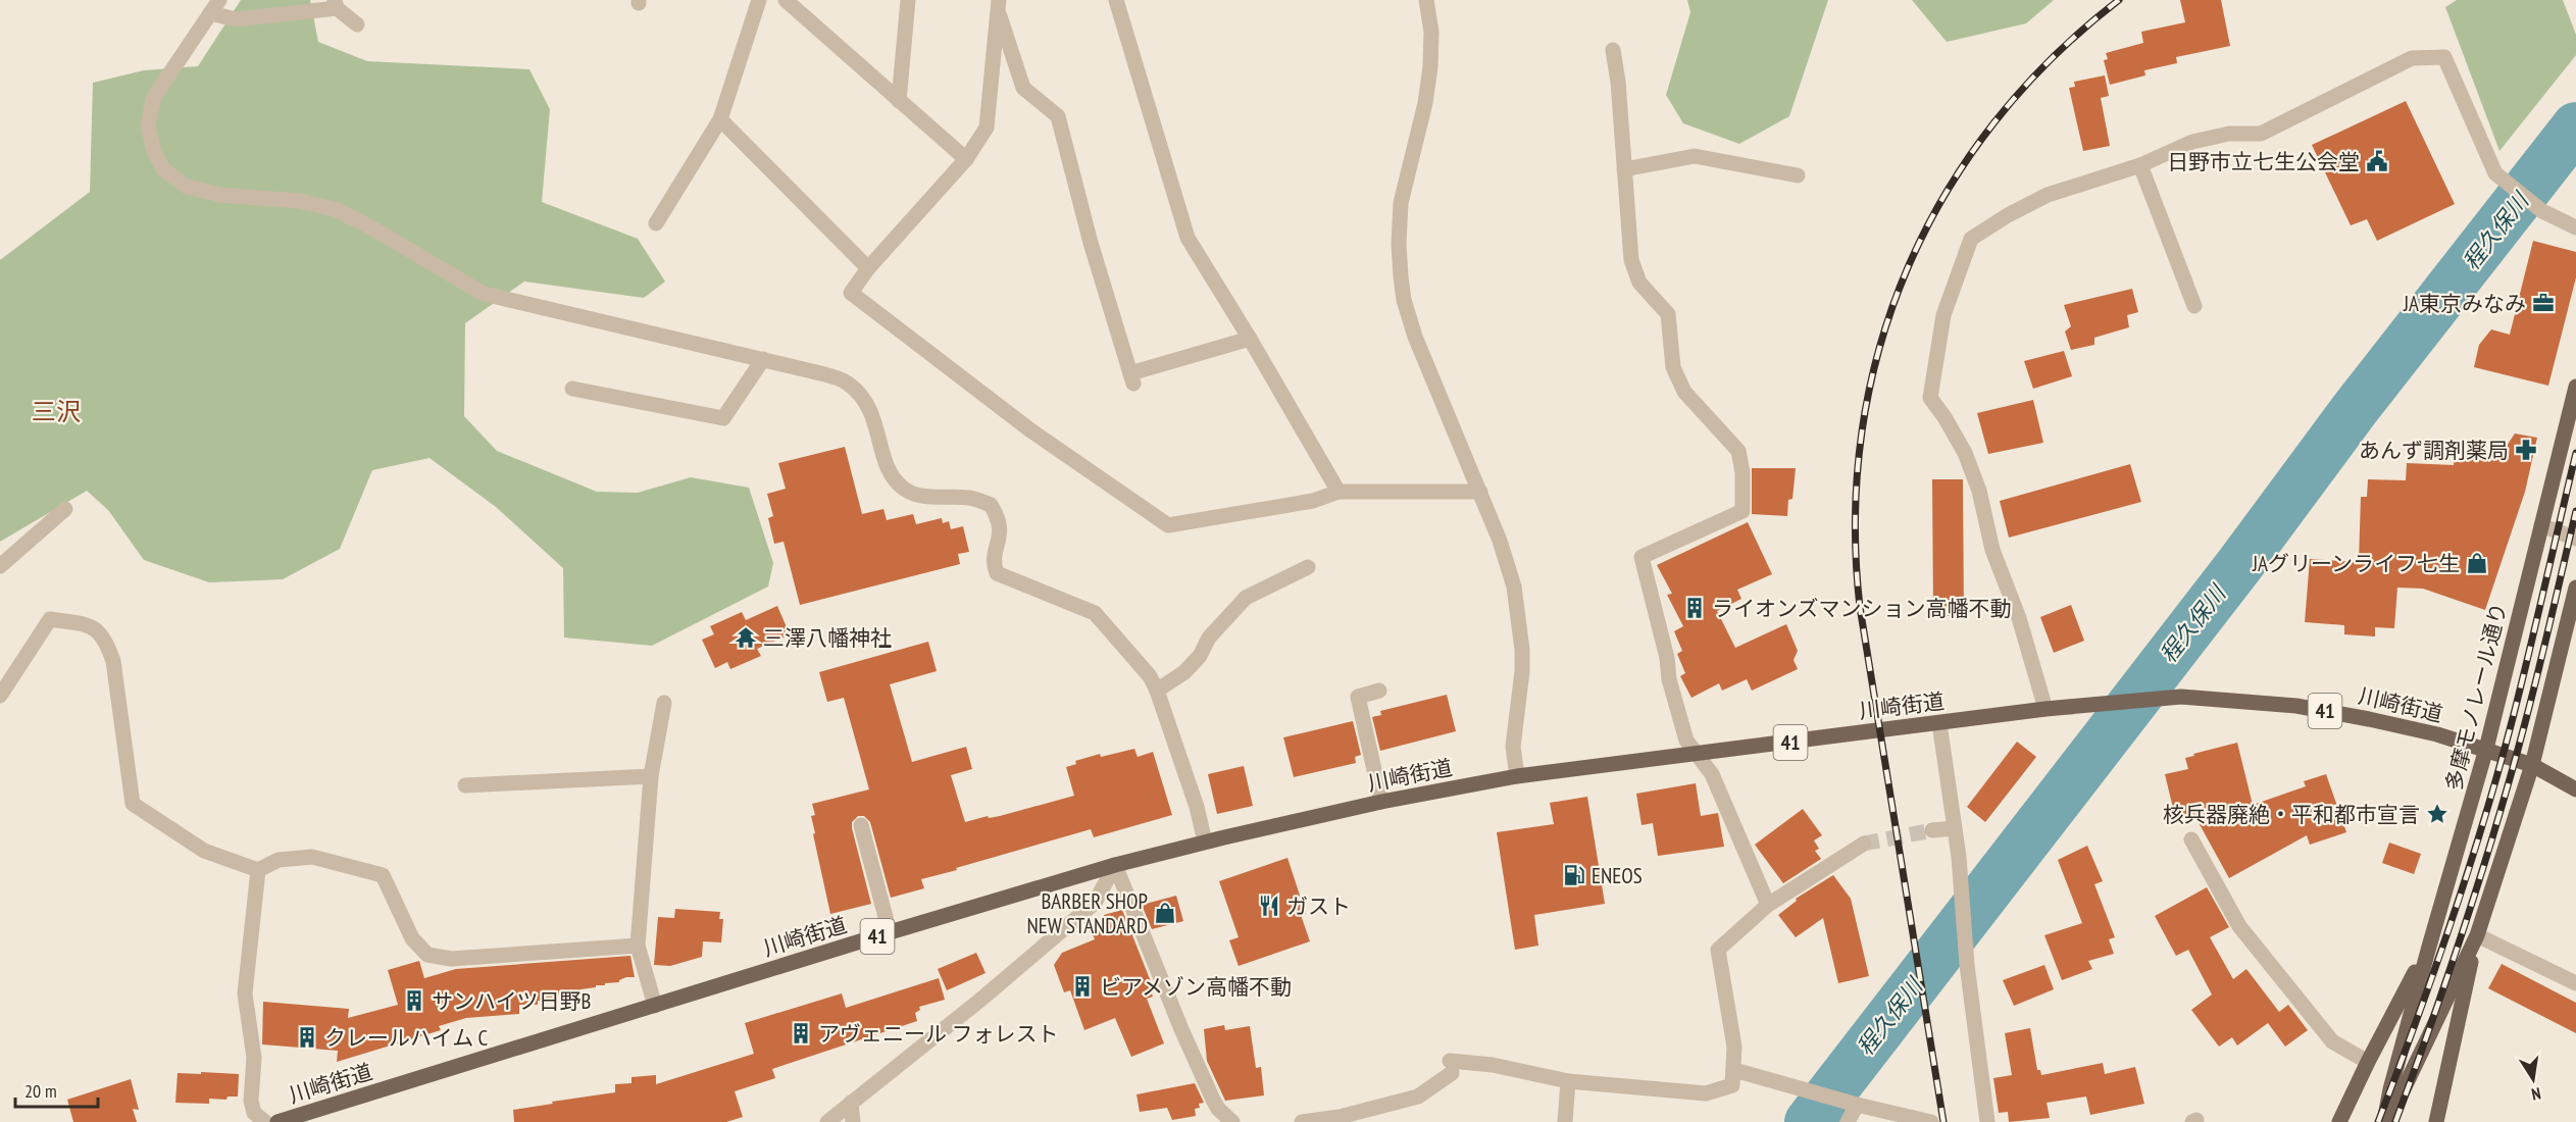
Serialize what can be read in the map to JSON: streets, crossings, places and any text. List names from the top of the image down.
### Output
{
  "streets": {
    "main road": ["多摩モノレール通り", "川崎街道", "41"]
  },
  "crossings": [
    ["多摩モノレール通り", "川崎街道"]
  ],
  "districts": ["三沢"],
  "water": ["程久保川"],
  "places": {
    "public building": ["日野市立七生公会堂"],
    "office": ["JA東京みなみ"],
    "pharmacy": ["あんず調剤薬局"],
    "shop": ["JAグリーンライフ七生", "BARBER SHOP NEW STANDARD"],
    "building": [
      "ライオンズマンション高幡不動",
      "ビアメゾン高幡不動",
      "サンハイツ日野B",
      "アヴェニール フォレスト",
      "クレールハイム C"
    ],
    "temple": ["三澤八幡神社"],
    "place": ["核兵器廃絶・平和都市宣言"],
    "fuel station": ["ENEOS"],
    "restaurant": ["ガスト"]
  },
  "scale_bar": "20 m",
  "north": "bottom"
}
